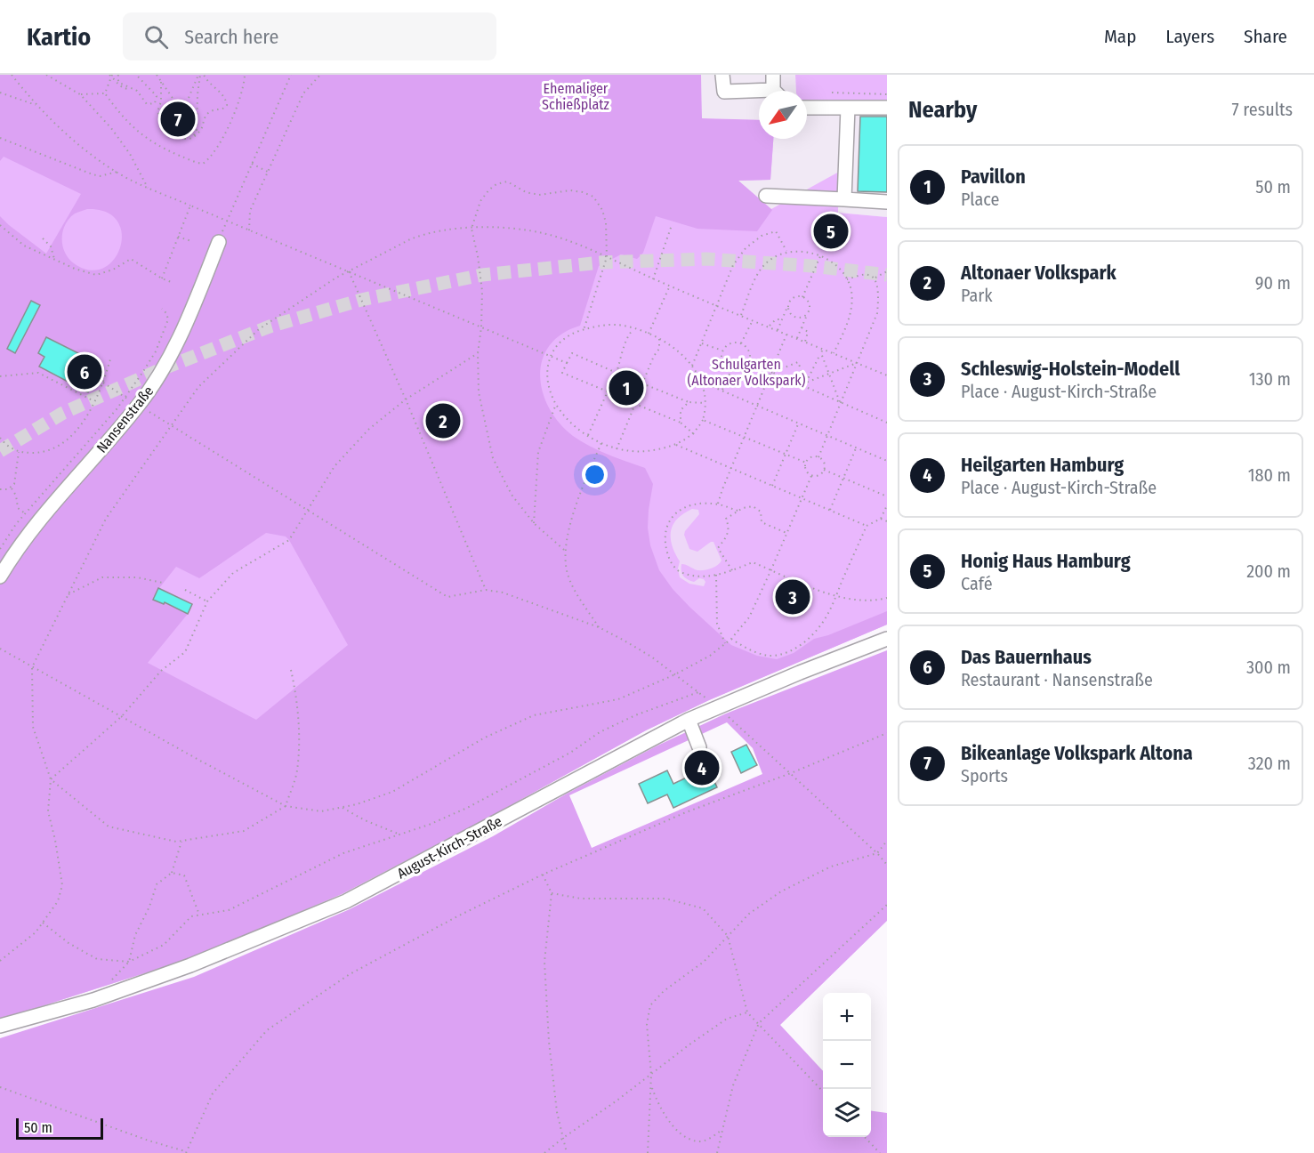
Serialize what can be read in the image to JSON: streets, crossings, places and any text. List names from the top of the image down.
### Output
{
  "streets": {
    "street": ["Nansenstraße", "August-Kirch-Straße"]
  },
  "parks": ["Ehemaliger Schießplatz", "Schulgarten (Altonaer Volkspark)"],
  "scale_bar": "50 m",
  "north": "bottom left",
  "page": {
    "header": "Kartio",
    "search": "Search here",
    "nav": ["Map", "Layers", "Share"],
    "heading": ["Nearby", "7 results"],
    "pins": [
      "7",
      "5",
      "6",
      "1",
      "2",
      "3",
      "4"
    ],
    "list": [
      {
        "mark": "1",
        "name": "Pavillon",
        "note": "Place",
        "value": "50 m"
      },
      {
        "mark": "2",
        "name": "Altonaer Volkspark",
        "note": "Park",
        "value": "90 m"
      },
      {
        "mark": "3",
        "name": "Schleswig-Holstein-Modell",
        "note": "Place · August-Kirch-Straße",
        "value": "130 m"
      },
      {
        "mark": "4",
        "name": "Heilgarten Hamburg",
        "note": "Place · August-Kirch-Straße",
        "value": "180 m"
      },
      {
        "mark": "5",
        "name": "Honig Haus Hamburg",
        "note": "Café",
        "value": "200 m"
      },
      {
        "mark": "6",
        "name": "Das Bauernhaus",
        "note": "Restaurant · Nansenstraße",
        "value": "300 m"
      },
      {
        "mark": "7",
        "name": "Bikeanlage Volkspark Altona",
        "note": "Sports",
        "value": "320 m"
      }
    ],
    "map_buttons": ["+", "−"],
    "scale": "50 m"
  }
}
